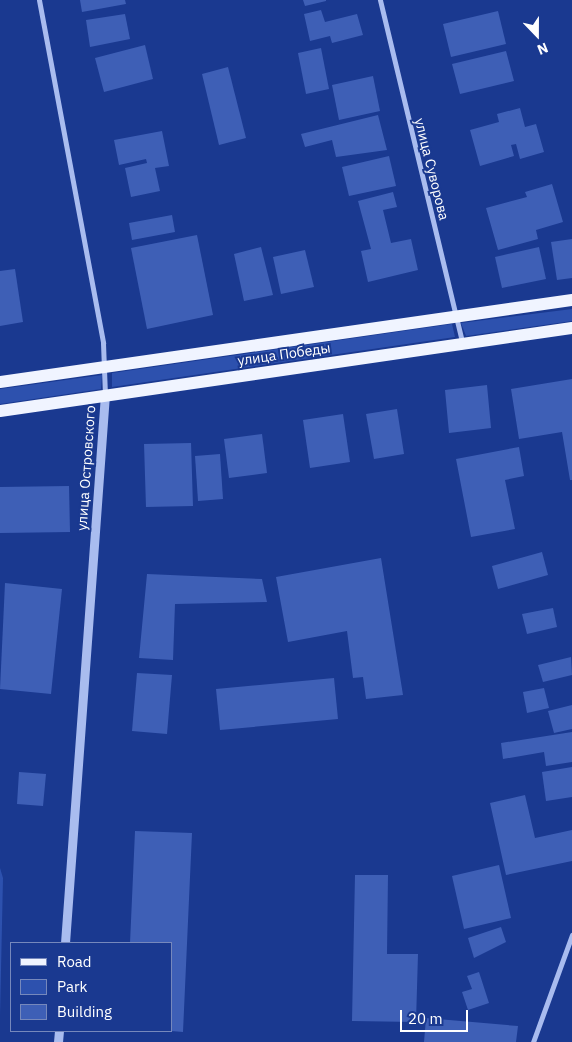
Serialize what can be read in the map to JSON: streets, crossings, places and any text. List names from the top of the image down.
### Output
{
  "streets": {
    "main road": ["улица Победы"],
    "street": ["улица Суворова", "улица Островского"]
  },
  "crossings": [
    ["улица Суворова", "улица Победы"],
    ["улица Победы", "улица Островского"]
  ],
  "legend": ["Road", "Park", "Building"],
  "scale_bar": "20 m",
  "north": "bottom"
}
